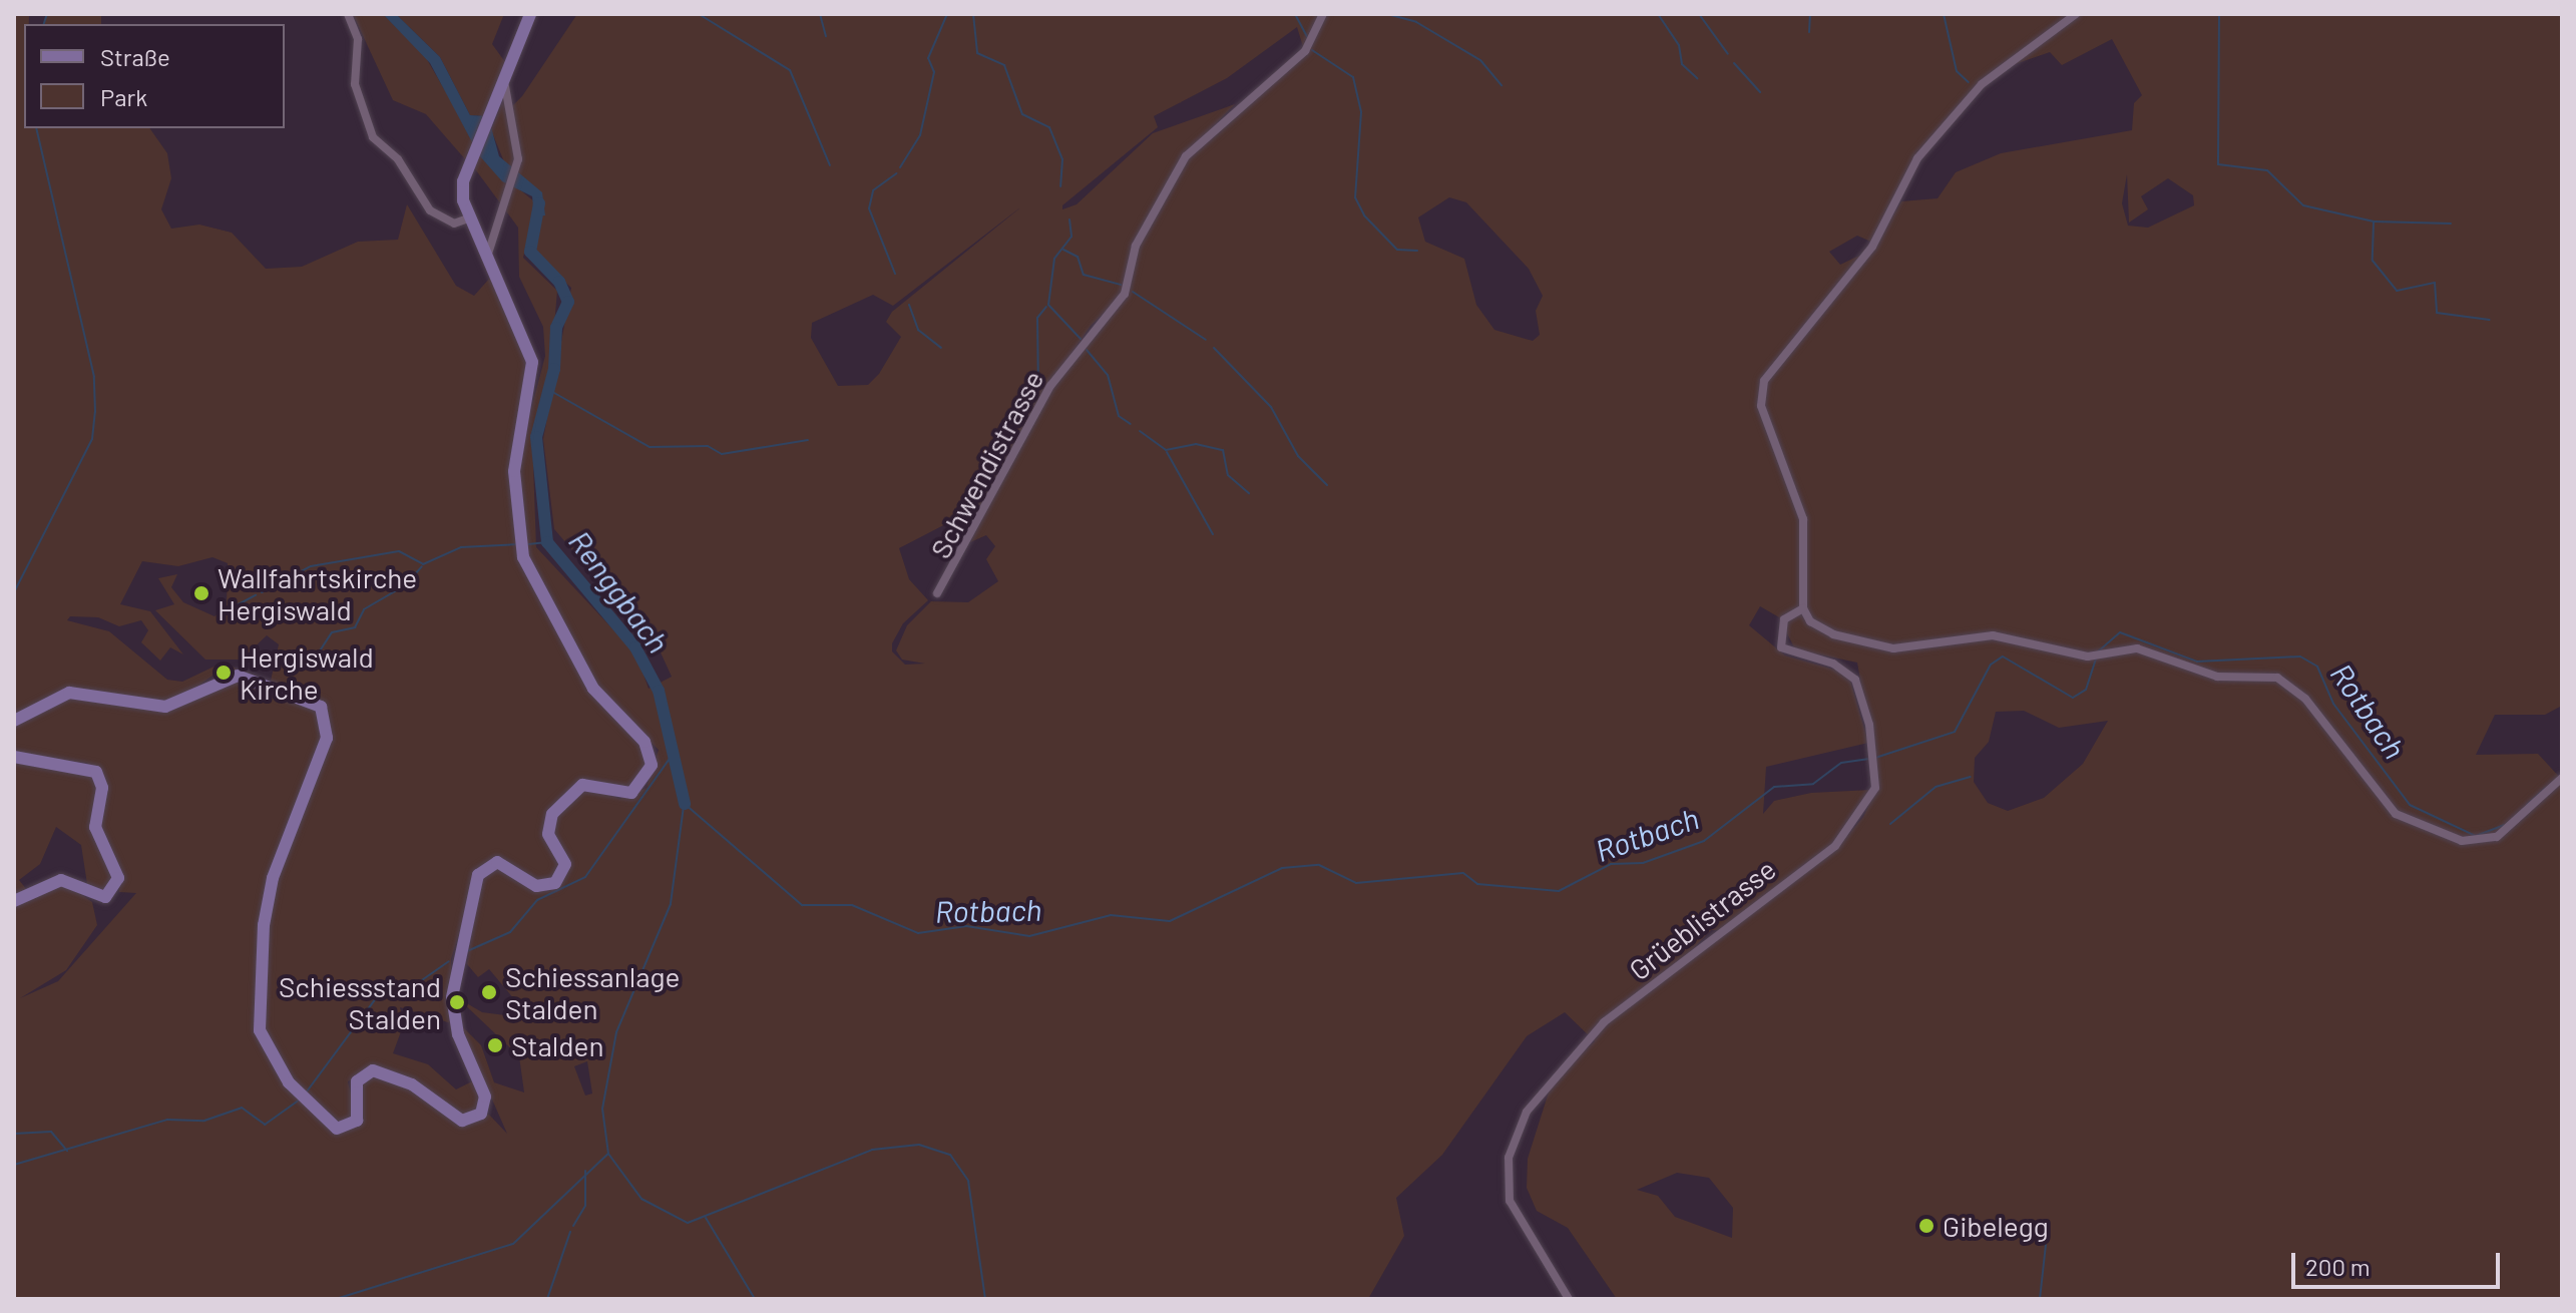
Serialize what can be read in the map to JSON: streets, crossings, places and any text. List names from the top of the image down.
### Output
{
  "streets": {
    "street": ["Schwendistrasse", "Grüeblistrasse"]
  },
  "water": ["Renggbach", "Rotbach"],
  "places": [
    "Wallfahrtskirche Hergiswald",
    "Hergiswald Kirche",
    "Schiessanlage Stalden",
    "Schiessstand Stalden",
    "Stalden",
    "Gibelegg"
  ],
  "legend": ["Straße", "Park"],
  "scale_bar": "200 m"
}
